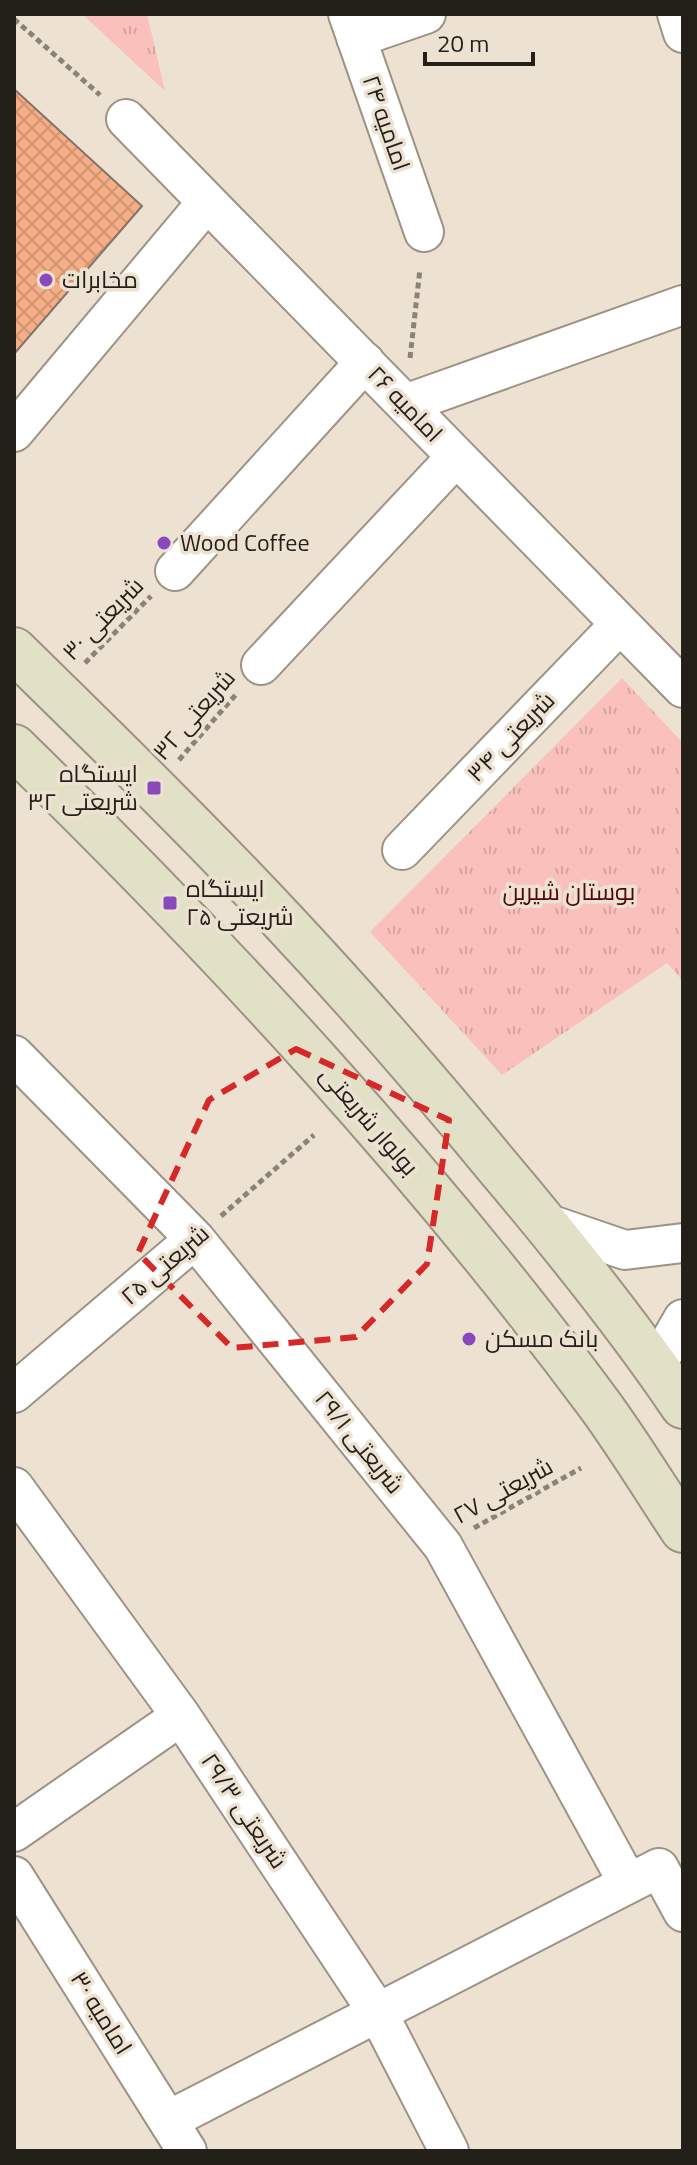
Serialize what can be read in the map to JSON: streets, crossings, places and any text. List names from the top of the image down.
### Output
{
  "streets": {
    "main road": ["بولوار شریعتی"],
    "street": [
      "امامیه ۲۴",
      "امامیه ۲۶",
      "شریعتی ۳۴",
      "شریعتی ۲۵",
      "شریعتی ۲۹/۱",
      "شریعتی ۲۹/۳",
      "امامیه ۳۰"
    ],
    "path": ["شریعتی ۳۰", "شریعتی ۳۲", "شریعتی ۲۷"]
  },
  "crossings": [
    ["امامیه ۲۶", "شریعتی ۳۴"],
    ["شریعتی ۲۵", "شریعتی ۲۹/۱"],
    ["شریعتی ۲۹/۱", "شریعتی ۲۷"]
  ],
  "parks": ["بوستان شیرین"],
  "places": {
    "other": ["مخابرات", "Wood Coffee", "بانک مسکن"],
    "transit": ["ایستگاه شریعتی ۳۲", "ایستگاه شریعتی ۲۵"]
  },
  "scale_bar": "20 m"
}
